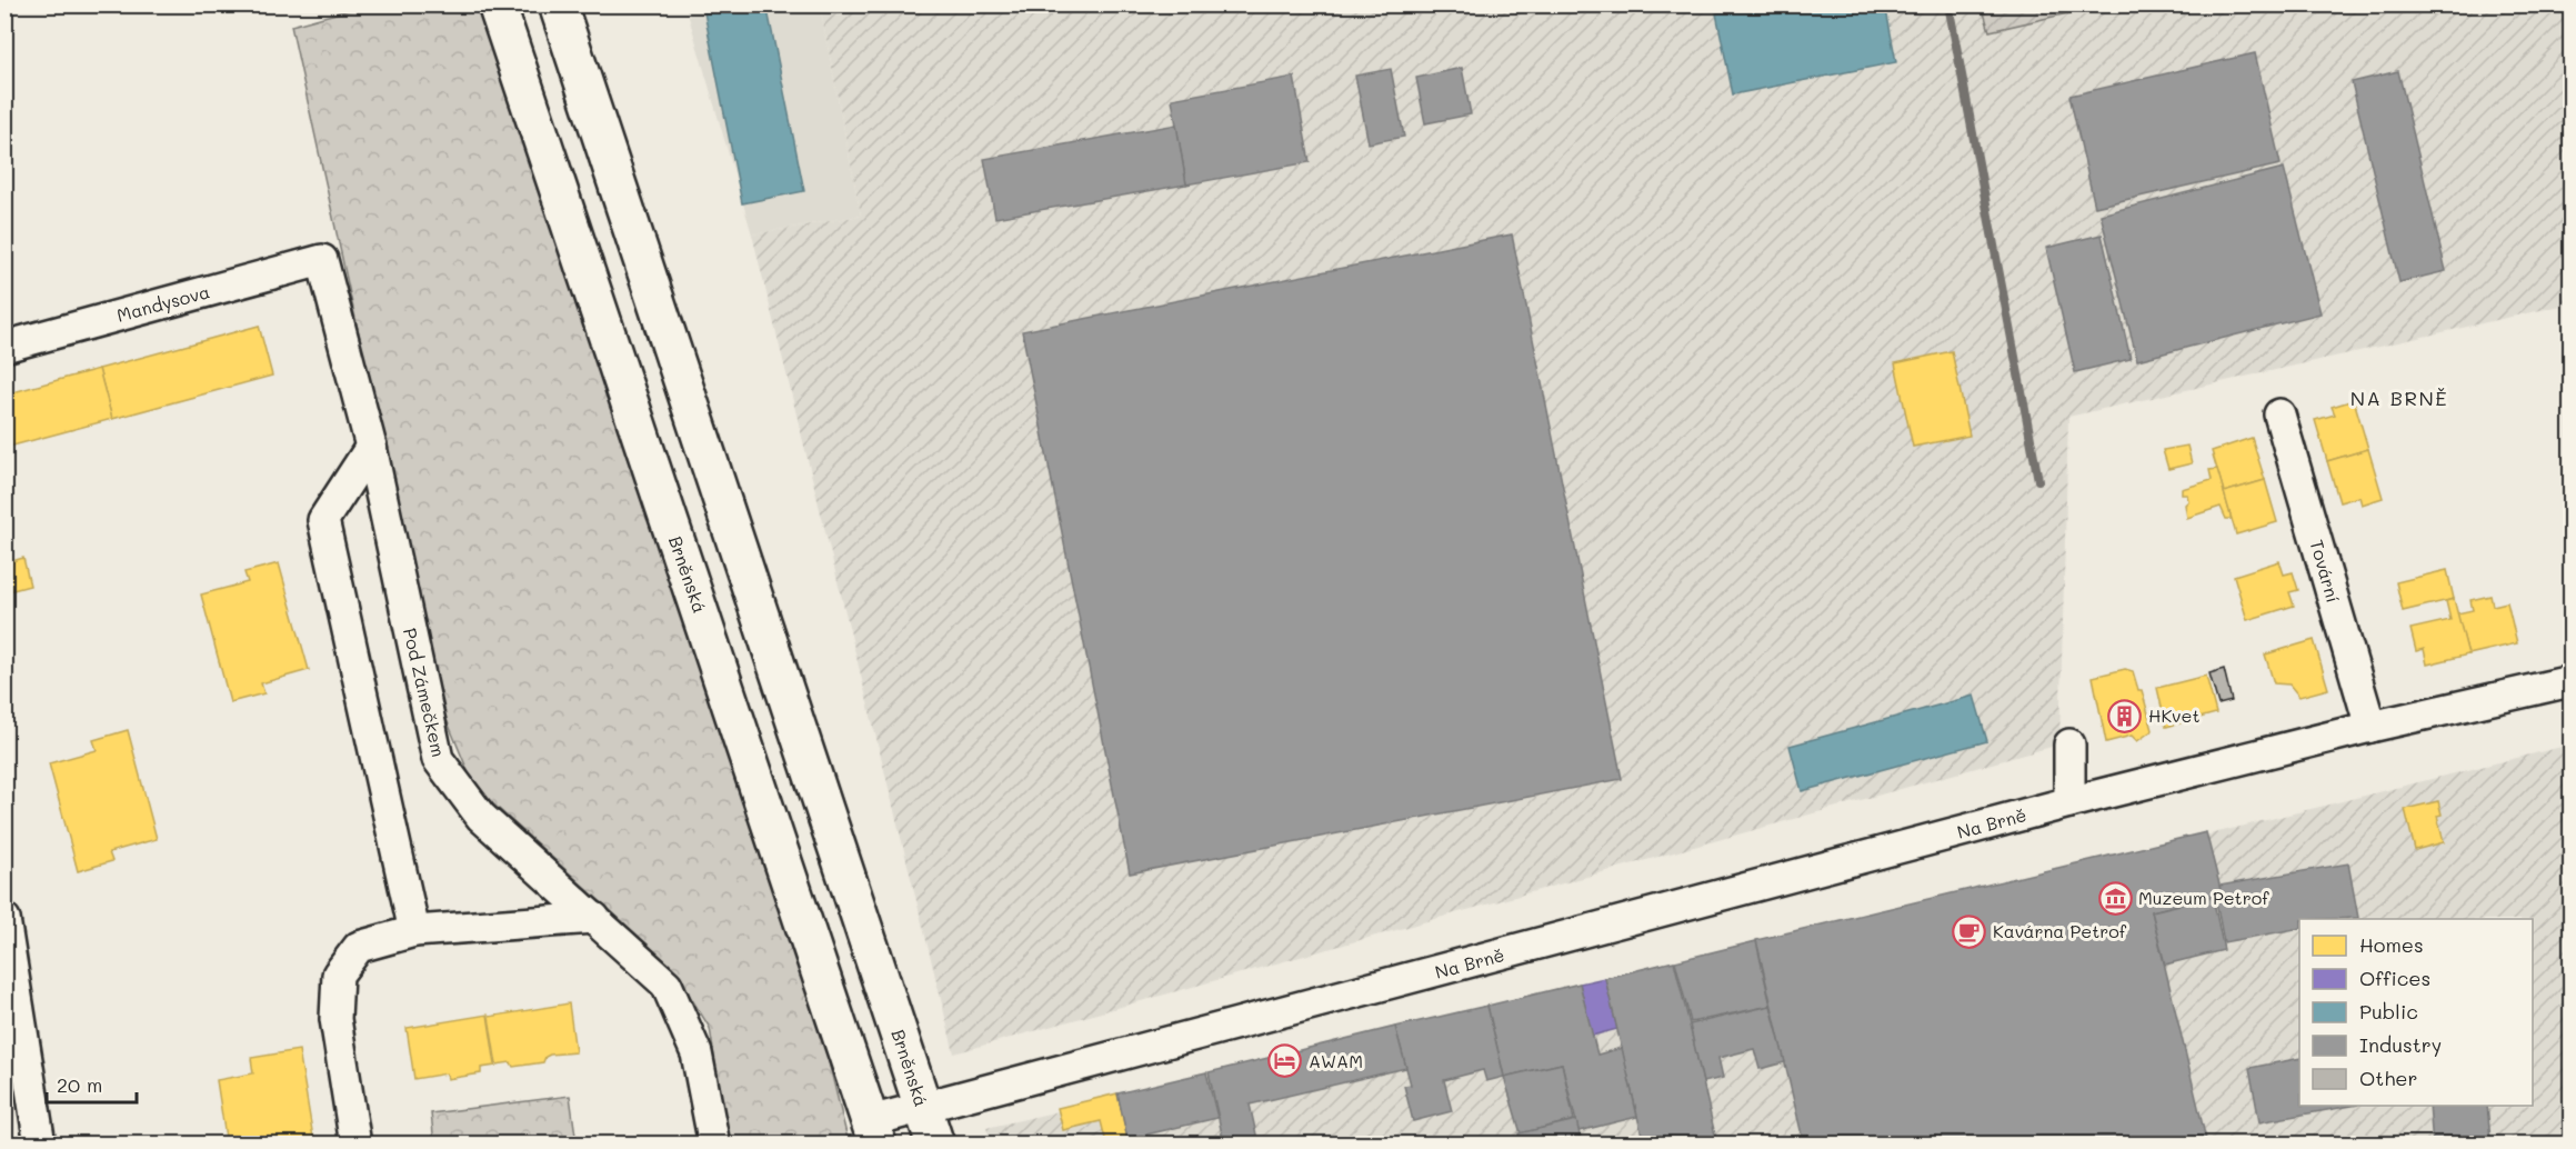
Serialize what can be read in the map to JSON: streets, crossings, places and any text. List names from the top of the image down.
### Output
{
  "streets": {
    "main road": ["Brněnská"],
    "street": [
      "Mandysova",
      "Tovární",
      "Pod Zámečkem",
      "Na Brně"
    ]
  },
  "crossings": [
    ["Mandysova", "Pod Zámečkem"],
    ["Tovární", "Na Brně"],
    ["Brněnská", "Na Brně"]
  ],
  "districts": ["NA BRNĚ"],
  "places": {
    "building": ["HKvet"],
    "museum": ["Muzeum Petrof"],
    "cafe": ["Kavárna Petrof"],
    "hotel": ["AWAM"]
  },
  "legend": [
    "Homes",
    "Offices",
    "Public",
    "Industry",
    "Other"
  ],
  "scale_bar": "20 m"
}
